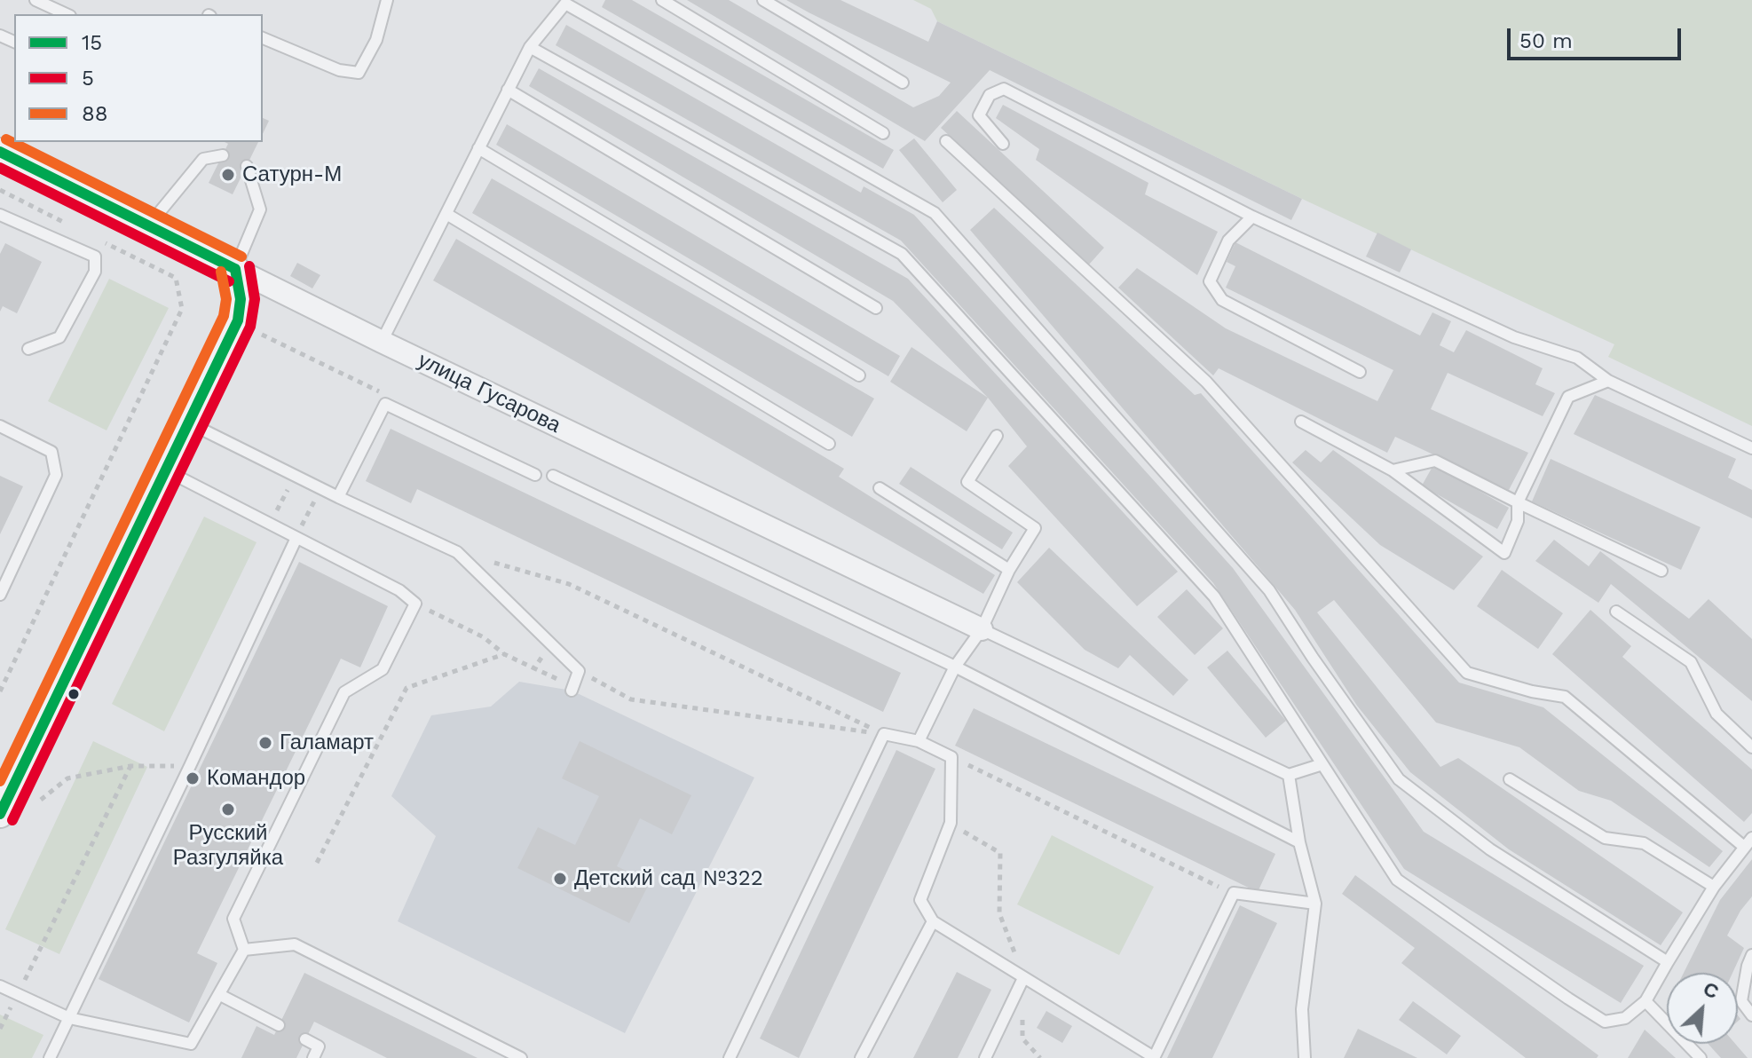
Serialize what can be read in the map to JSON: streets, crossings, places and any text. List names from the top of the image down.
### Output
{
  "streets": {
    "street": ["улица Гусарова"]
  },
  "places": [
    "Сатурн-М",
    "Галамарт",
    "Командор",
    "Русский Разгуляйка",
    "Детский сад №322"
  ],
  "lines": ["transit line 88", "transit line 15", "transit line 5"],
  "legend": ["15", "5", "88"],
  "scale_bar": "50 m",
  "north": "top right"
}
